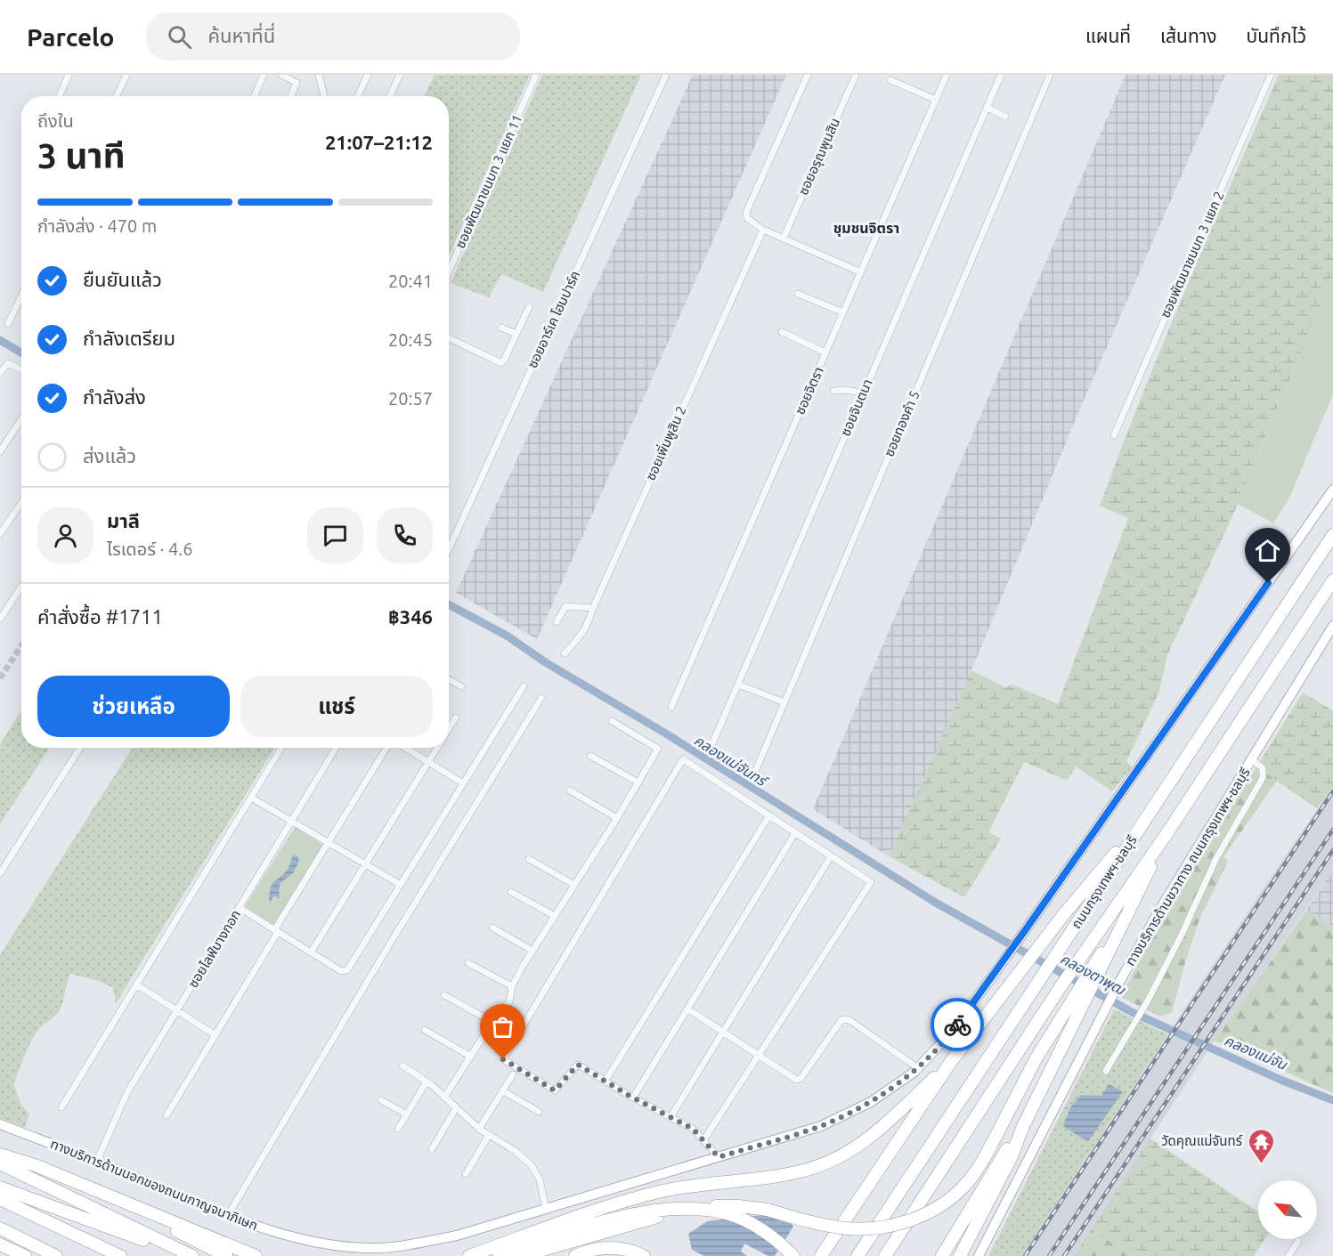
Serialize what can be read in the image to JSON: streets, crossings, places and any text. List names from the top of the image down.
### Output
{
  "streets": {
    "highway": ["ถนนกรุงเทพฯ-ชลบุรี"],
    "main road": ["ทางบริการด้านขวาทาง ถนนกรุงเทพฯ-ชลบุรี", "ทางบริการด้านนอกของถนนกาญจนาภิเษก"],
    "street": [
      "ซอยอรุณพูนสิน",
      "ซอยพัฒนาชนบท 3 แยก 11",
      "ซอยพัฒนาชนบท 3 แยก 2",
      "ซอยอาร์เค โฮมปาร์ค",
      "ซอยจิตรา",
      "ซอยจินตนา",
      "ซอยทองคำ 5",
      "ซอยเพิ่มพูสิน 2",
      "ซอยไลฟ์บางกอก"
    ]
  },
  "crossings": [
    ["ซอยไลฟ์บางกอก", "ทางบริการด้านนอกของถนนกาญจนาภิเษก"]
  ],
  "districts": ["ชุมชนจิตรา"],
  "water": ["คลองแม่จันทร์", "คลองตาพุฒ", "คลองแม่จัน"],
  "places": {
    "temple": ["วัดคุณแม่จันทร์"]
  },
  "north": "top left",
  "page": {
    "header": "Parcelo",
    "search": "ค้นหาที่นี่",
    "nav": ["แผนที่", "เส้นทาง", "บันทึกไว้"],
    "heading": ["3 นาที", "ถึงใน", "21:07–21:12"],
    "panel": [
      "มาลี",
      "ไรเดอร์ · 4.6",
      "คำสั่งซื้อ #1711",
      "฿346"
    ],
    "bar": "กำลังส่ง · 470 m",
    "list": [
      ["ยืนยันแล้ว", "20:41"],
      ["กำลังเตรียม", "20:45"],
      ["กำลังส่ง", "20:57"],
      "ส่งแล้ว"
    ],
    "buttons": ["ช่วยเหลือ", "แชร์"]
  }
}
